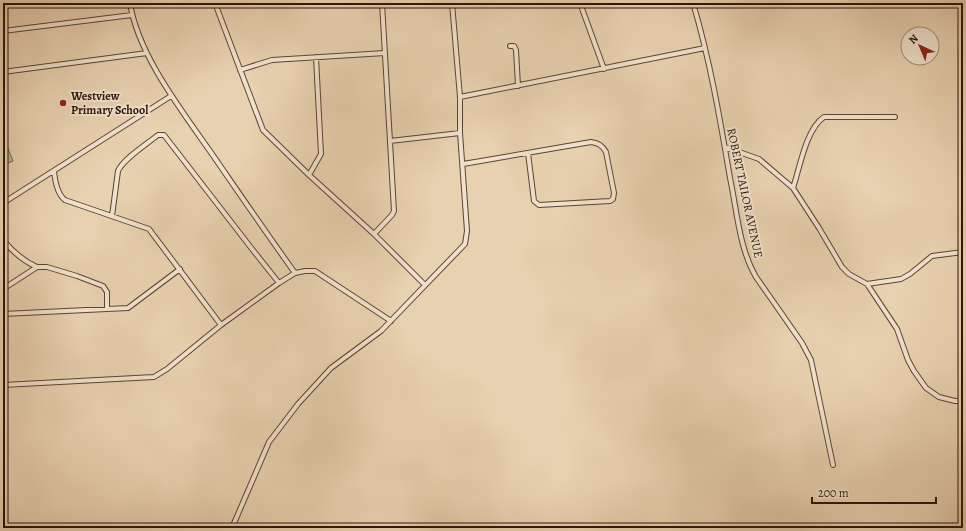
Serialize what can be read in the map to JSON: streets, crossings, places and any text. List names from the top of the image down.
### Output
{
  "streets": {
    "street": ["ROBERT TAILOR AVENUE"]
  },
  "places": ["Westview Primary School"],
  "scale_bar": "200 m",
  "north": "top left"
}
